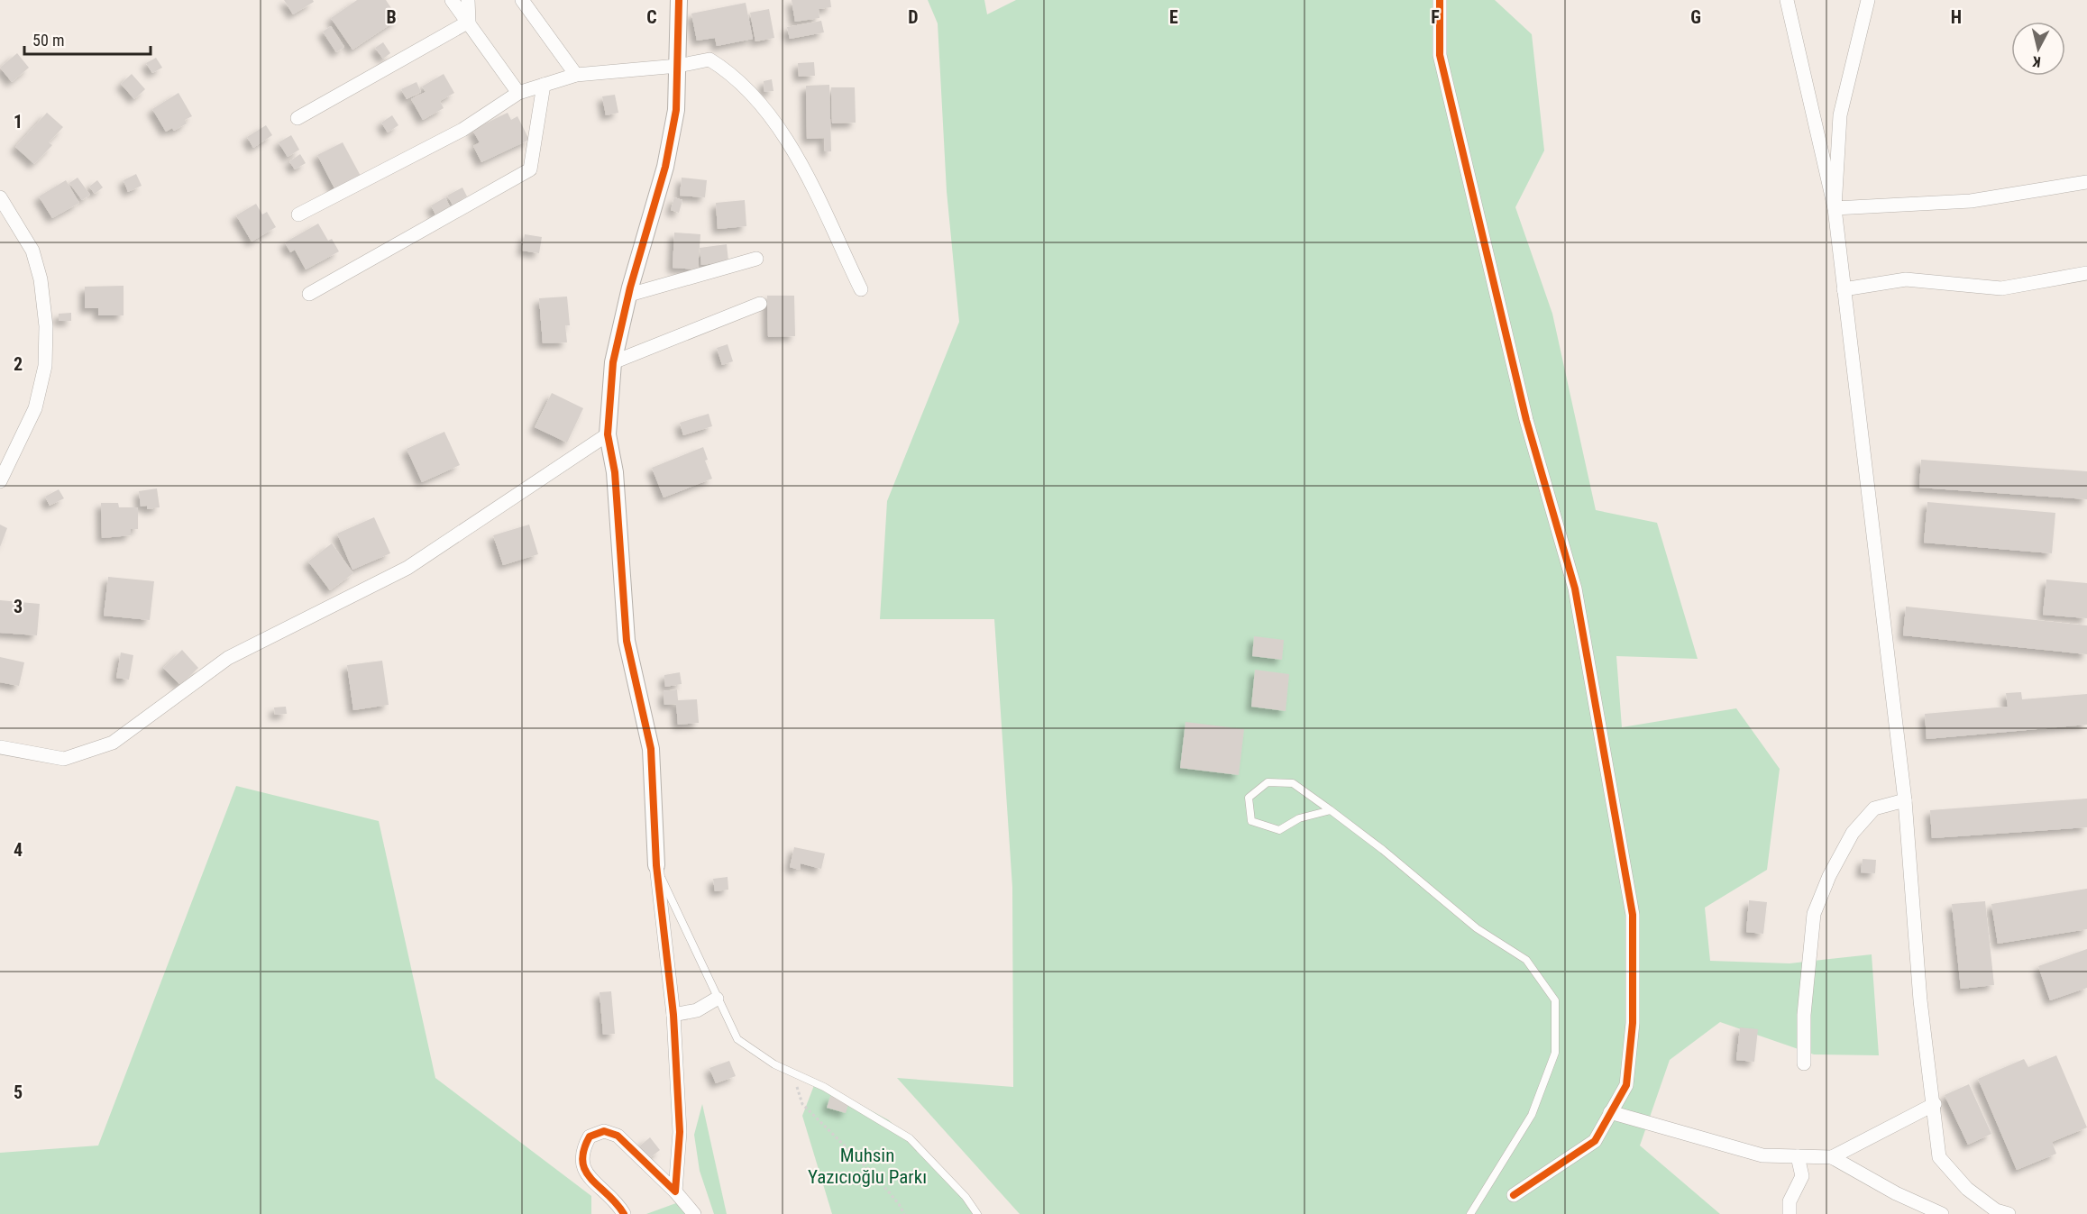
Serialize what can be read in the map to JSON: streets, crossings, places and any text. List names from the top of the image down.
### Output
{
  "parks": ["Muhsin Yazıcıoğlu Parkı"],
  "scale_bar": "50 m",
  "north": "bottom",
  "grid": {
    "columns": [
      "B",
      "C",
      "D",
      "E",
      "F",
      "G",
      "H"
    ],
    "rows": [
      "1",
      "2",
      "3",
      "4",
      "5"
    ]
  }
}
